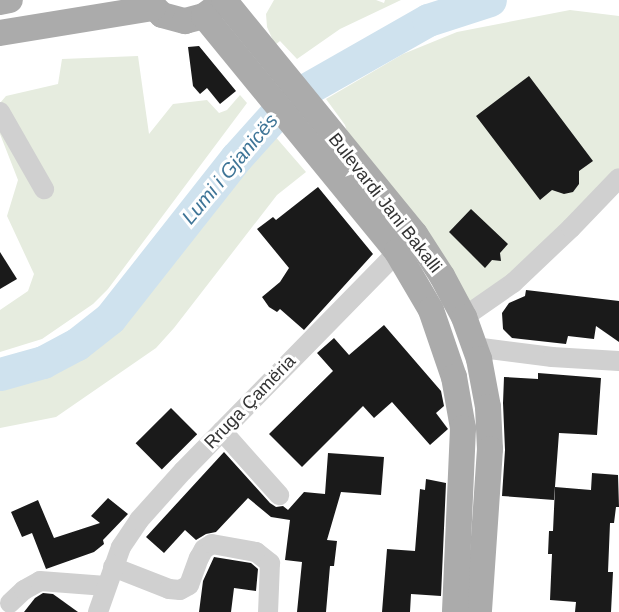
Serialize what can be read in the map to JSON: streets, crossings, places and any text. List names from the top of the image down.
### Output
{
  "streets": {
    "main road": ["Bulevardi Jani Bakalli"],
    "street": ["Rruga Çamëria"]
  },
  "crossings": [
    ["Bulevardi Jani Bakalli", "Rruga Çamëria"]
  ],
  "water": ["Lumi i Gjanicës"]
}
